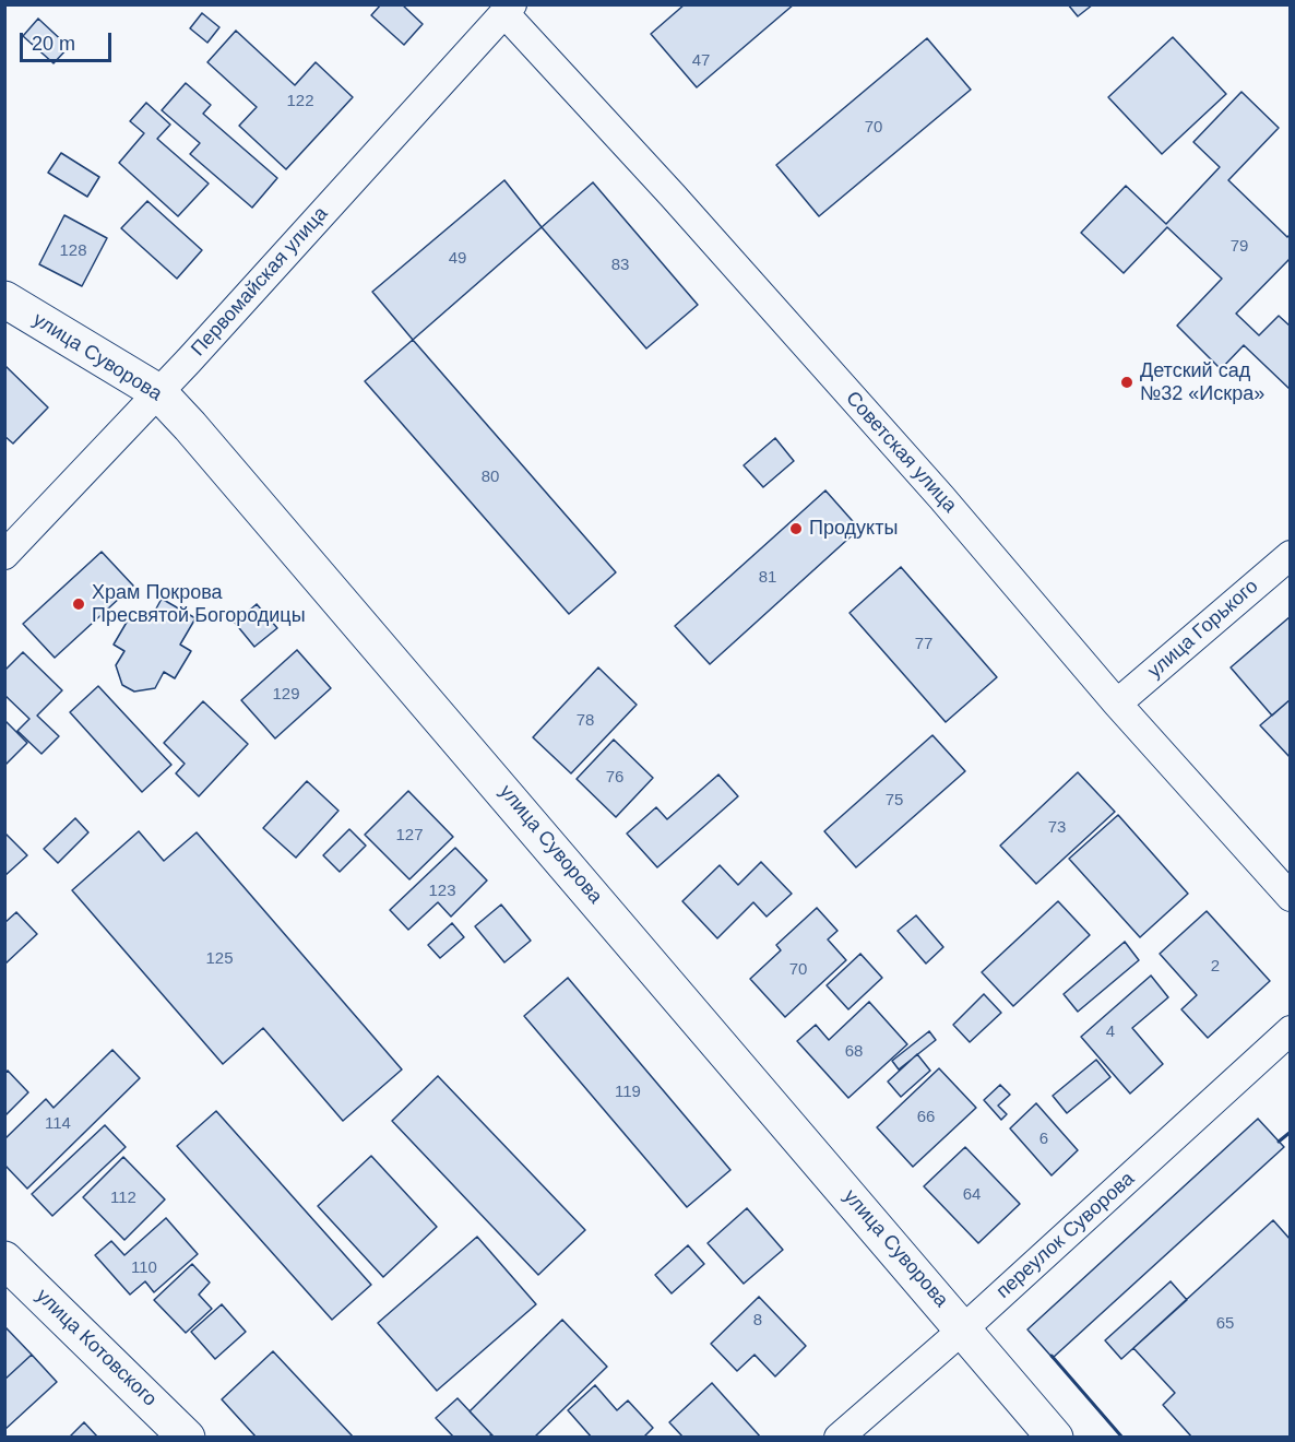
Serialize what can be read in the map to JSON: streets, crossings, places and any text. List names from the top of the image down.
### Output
{
  "streets": {
    "main road": ["улица Суворова", "улица Котовского"],
    "street": [
      "Первомайская улица",
      "Советская улица",
      "улица Горького",
      "переулок Суворова"
    ]
  },
  "crossings": [
    ["Первомайская улица", "улица Суворова"],
    ["Первомайская улица", "Советская улица"],
    ["улица Суворова", "переулок Суворова"],
    ["Советская улица", "улица Горького"]
  ],
  "places": ["Детский сад №32 «Искра»", "Продукты", "Храм Покрова Пресвятой Богородицы"],
  "house_numbers": [
    "47",
    "122",
    "70",
    "79",
    "128",
    "49",
    "83",
    "80",
    "81",
    "77",
    "129",
    "78",
    "76",
    "75",
    "73",
    "127",
    "123",
    "125",
    "2",
    "70",
    "4",
    "68",
    "119",
    "66",
    "114",
    "6",
    "64",
    "112",
    "110",
    "8",
    "65"
  ],
  "scale_bar": "20 m"
}
